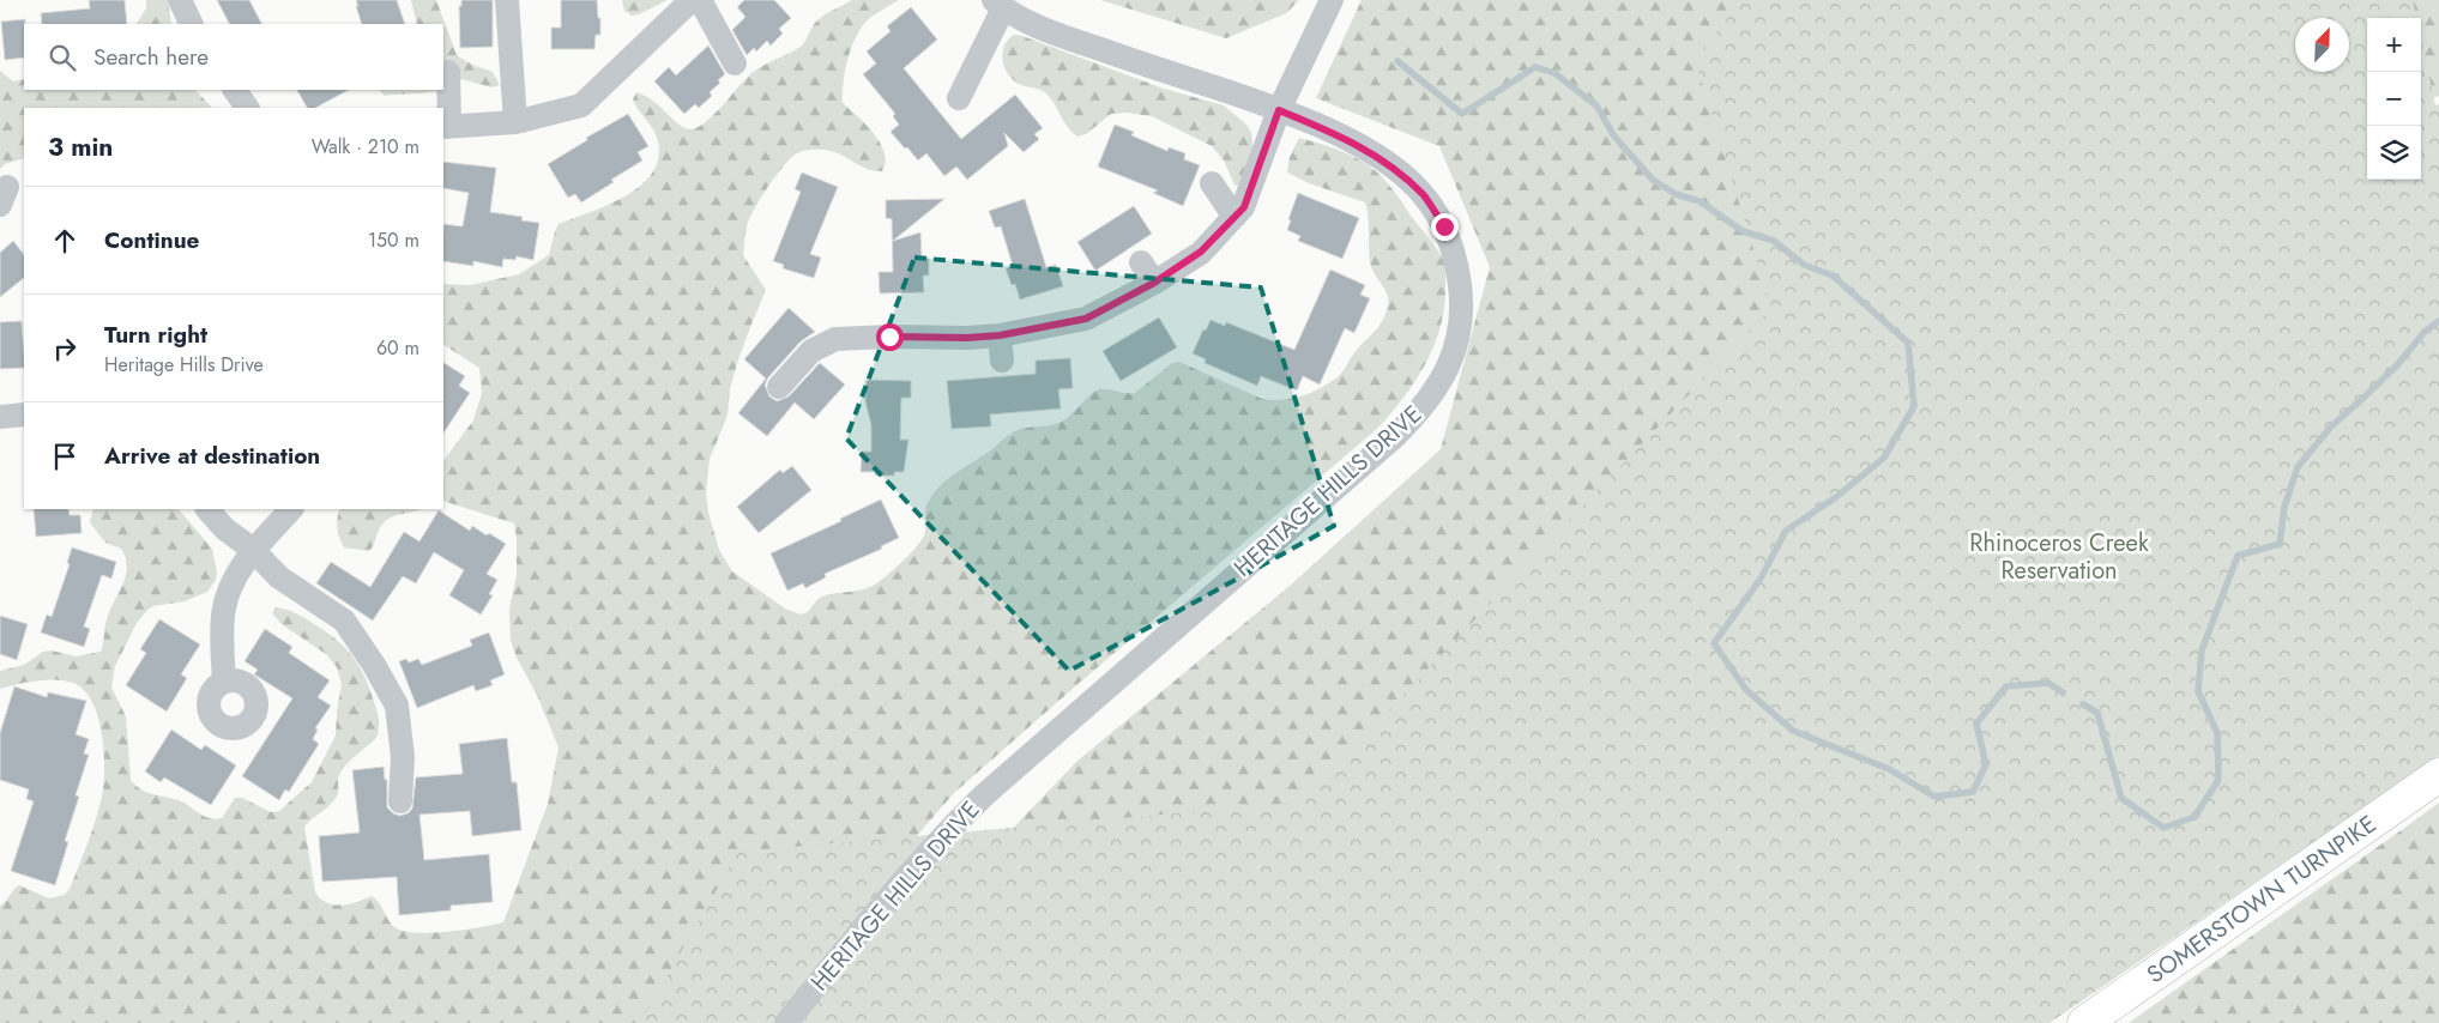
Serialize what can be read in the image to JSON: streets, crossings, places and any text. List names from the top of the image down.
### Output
{
  "streets": {
    "main road": ["SOMERSTOWN TURNPIKE"],
    "street": ["HERITAGE HILLS DRIVE"]
  },
  "parks": ["Rhinoceros Creek Reservation"],
  "north": "top right",
  "page": {
    "map_buttons": ["+", "−"],
    "search": "Search here",
    "heading": ["3 min", "Walk · 210 m"],
    "list": [
      ["Continue", "150 m"],
      ["Turn right", "Heritage Hills Drive", "60 m"],
      "Arrive at destination"
    ]
  }
}
